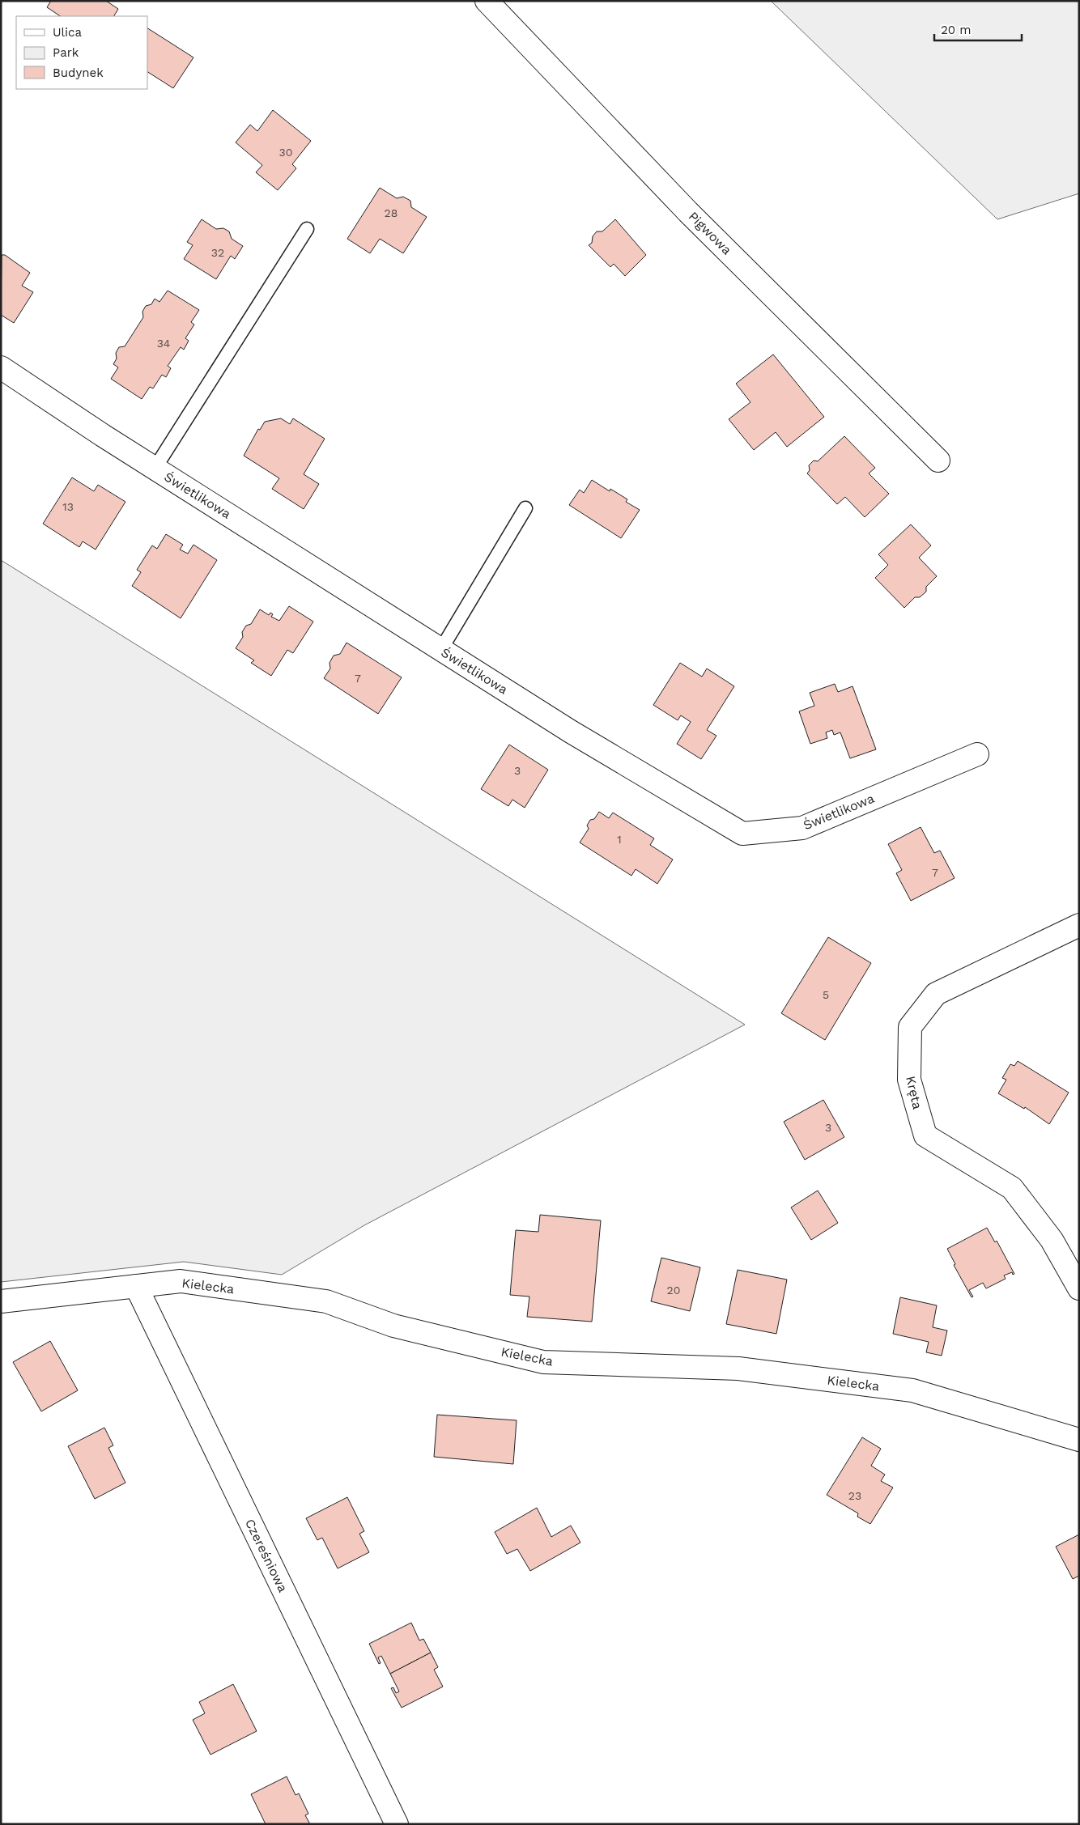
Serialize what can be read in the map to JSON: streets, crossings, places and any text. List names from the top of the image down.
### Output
{
  "streets": {
    "street": [
      "Pigwowa",
      "Świetlikowa",
      "Kręta",
      "Kielecka",
      "Czereśniowa"
    ]
  },
  "crossings": [
    ["Kielecka", "Czereśniowa"]
  ],
  "house_numbers": [
    "30",
    "28",
    "32",
    "34",
    "13",
    "7",
    "3",
    "1",
    "7",
    "5",
    "3",
    "20",
    "23"
  ],
  "legend": ["Ulica", "Park", "Budynek"],
  "scale_bar": "20 m"
}
